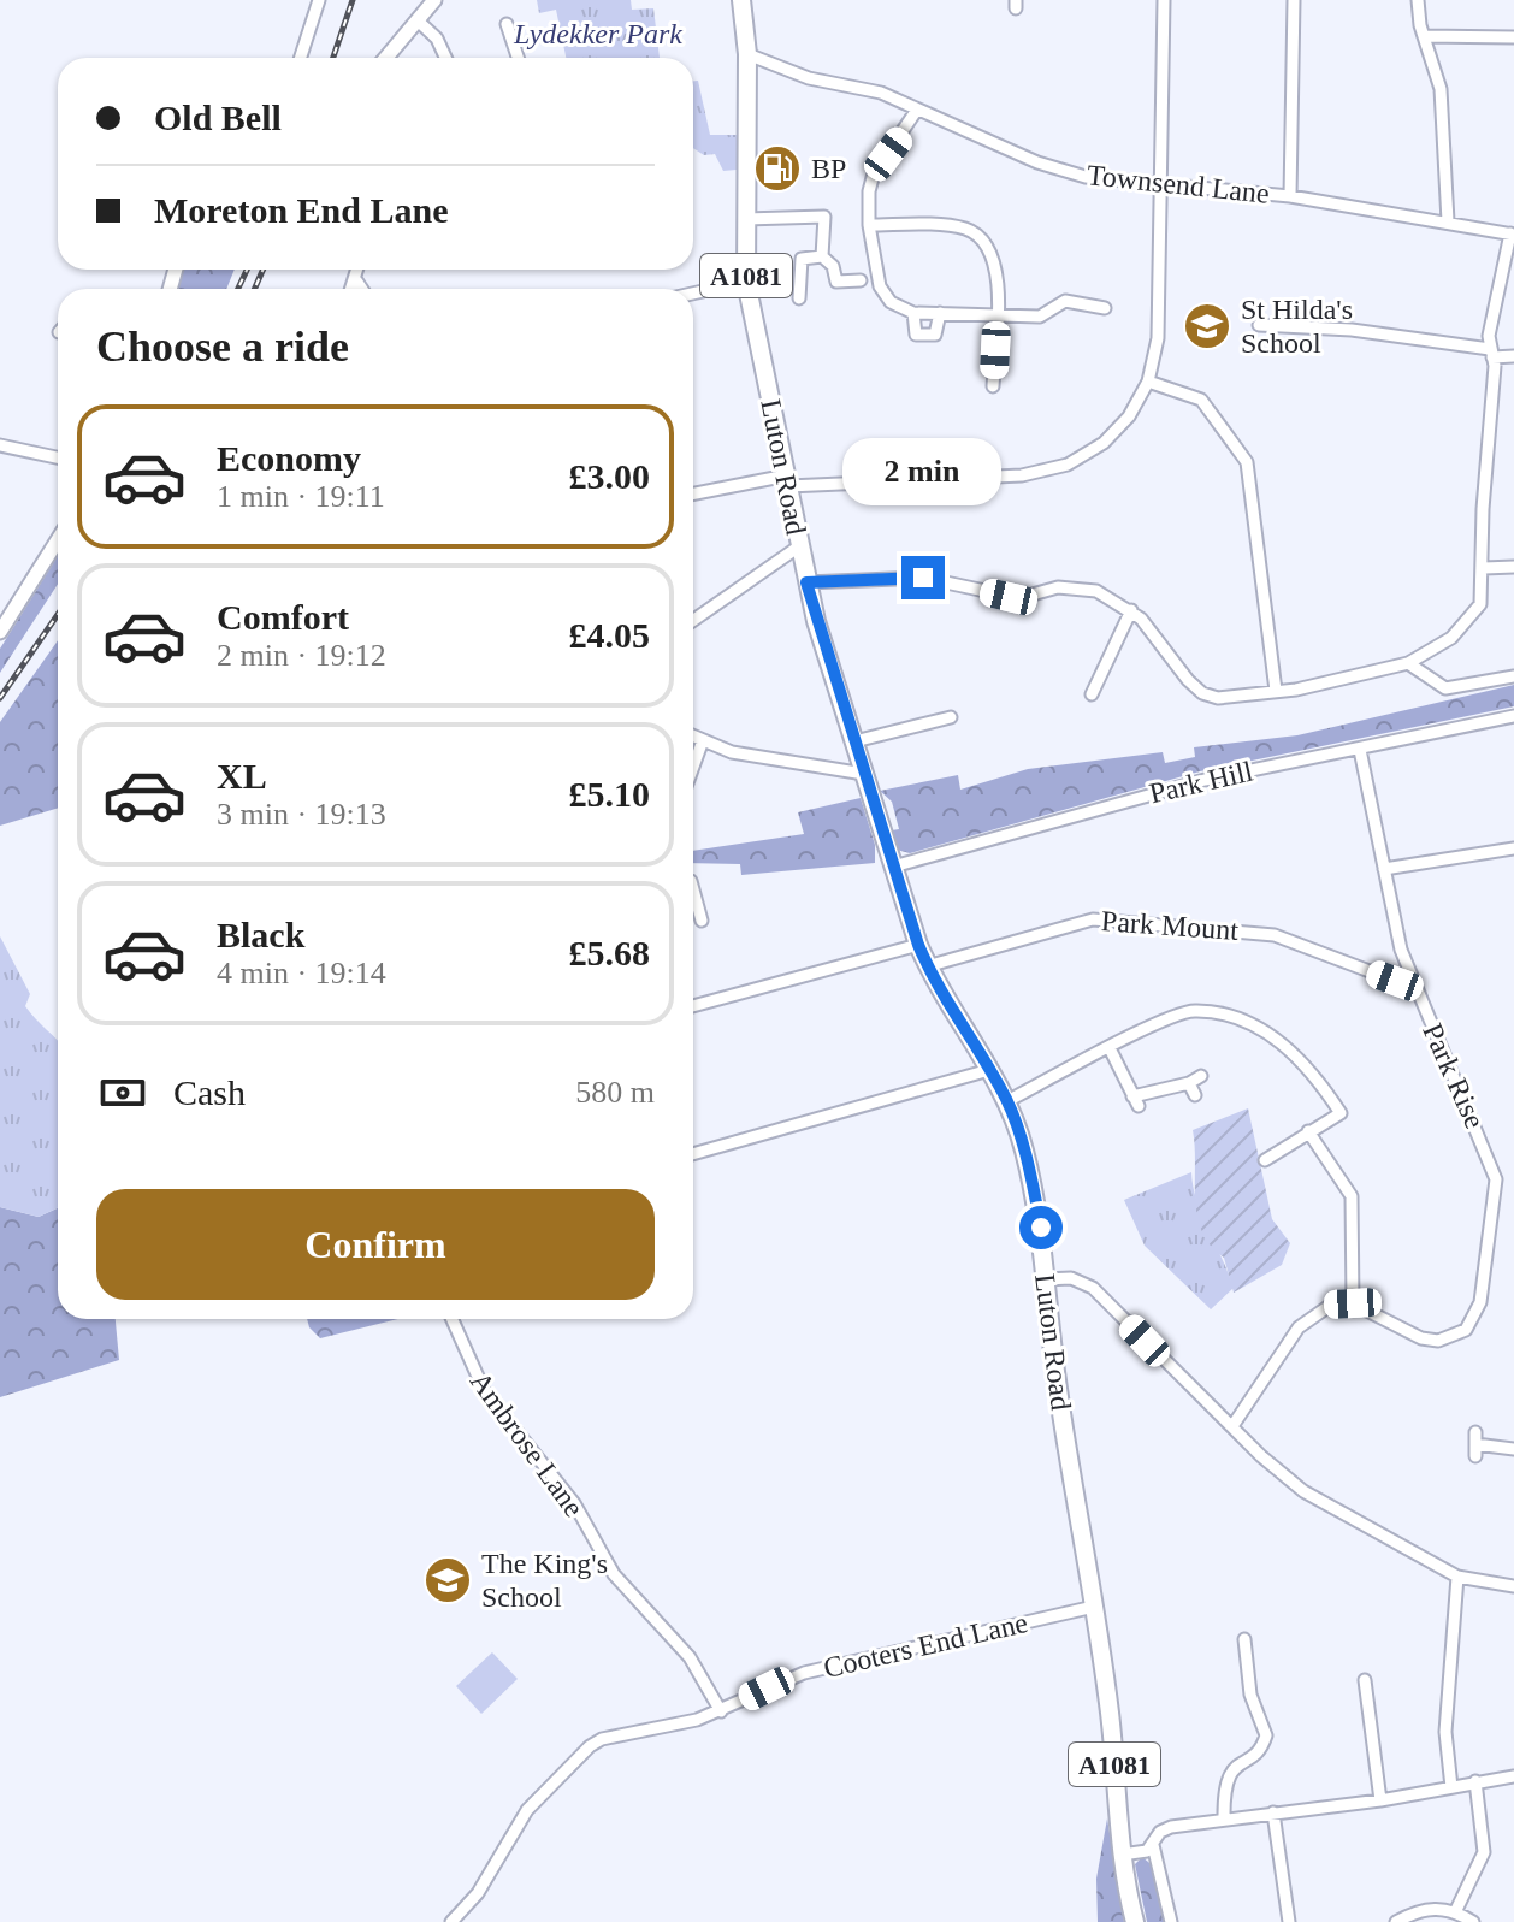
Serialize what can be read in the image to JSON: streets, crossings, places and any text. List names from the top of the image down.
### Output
{
  "streets": {
    "main road": ["A1081", "Luton Road"],
    "street": [
      "Townsend Lane",
      "Park Hill",
      "Park Mount",
      "Park Rise",
      "Ambrose Lane",
      "Cooters End Lane"
    ]
  },
  "crossings": [
    ["Townsend Lane", "Luton Road"],
    ["Luton Road", "Park Hill"],
    ["Luton Road", "Park Mount"],
    ["Luton Road", "Cooters End Lane"],
    ["Park Hill", "Park Rise"],
    ["Park Mount", "Park Rise"],
    ["Ambrose Lane", "Cooters End Lane"]
  ],
  "parks": ["Lydekker Park"],
  "places": {
    "fuel station": ["BP"],
    "school or university": ["St Hilda's School", "The King's School"]
  },
  "page": {
    "banner": ["Old Bell", "Moreton End Lane"],
    "heading": "Choose a ride",
    "list": [
      {
        "name": "Economy",
        "note": "1 min · 19:11",
        "value": "£3.00"
      },
      {
        "name": "Comfort",
        "note": "2 min · 19:12",
        "value": "£4.05"
      },
      {
        "name": "XL",
        "note": "3 min · 19:13",
        "value": "£5.10"
      },
      {
        "name": "Black",
        "note": "4 min · 19:14",
        "value": "£5.68"
      }
    ],
    "bubble": "2 min",
    "pay": ["Cash", "580 m"],
    "buttons": "Confirm"
  }
}
